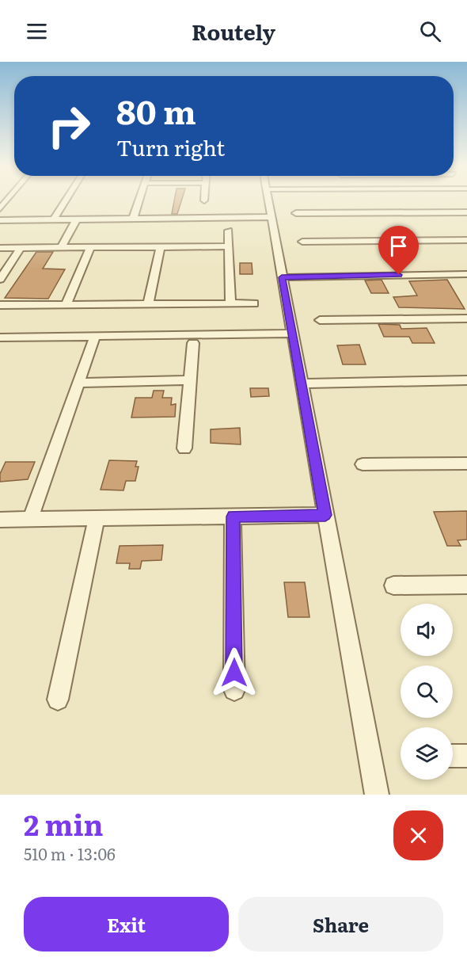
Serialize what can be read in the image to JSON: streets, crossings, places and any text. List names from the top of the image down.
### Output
{
  "page": {
    "header": "Routely",
    "turn": ["80 m", "Turn right"],
    "heading": ["2 min", "510 m · 13:06"],
    "buttons": ["Exit", "Share"]
  }
}
